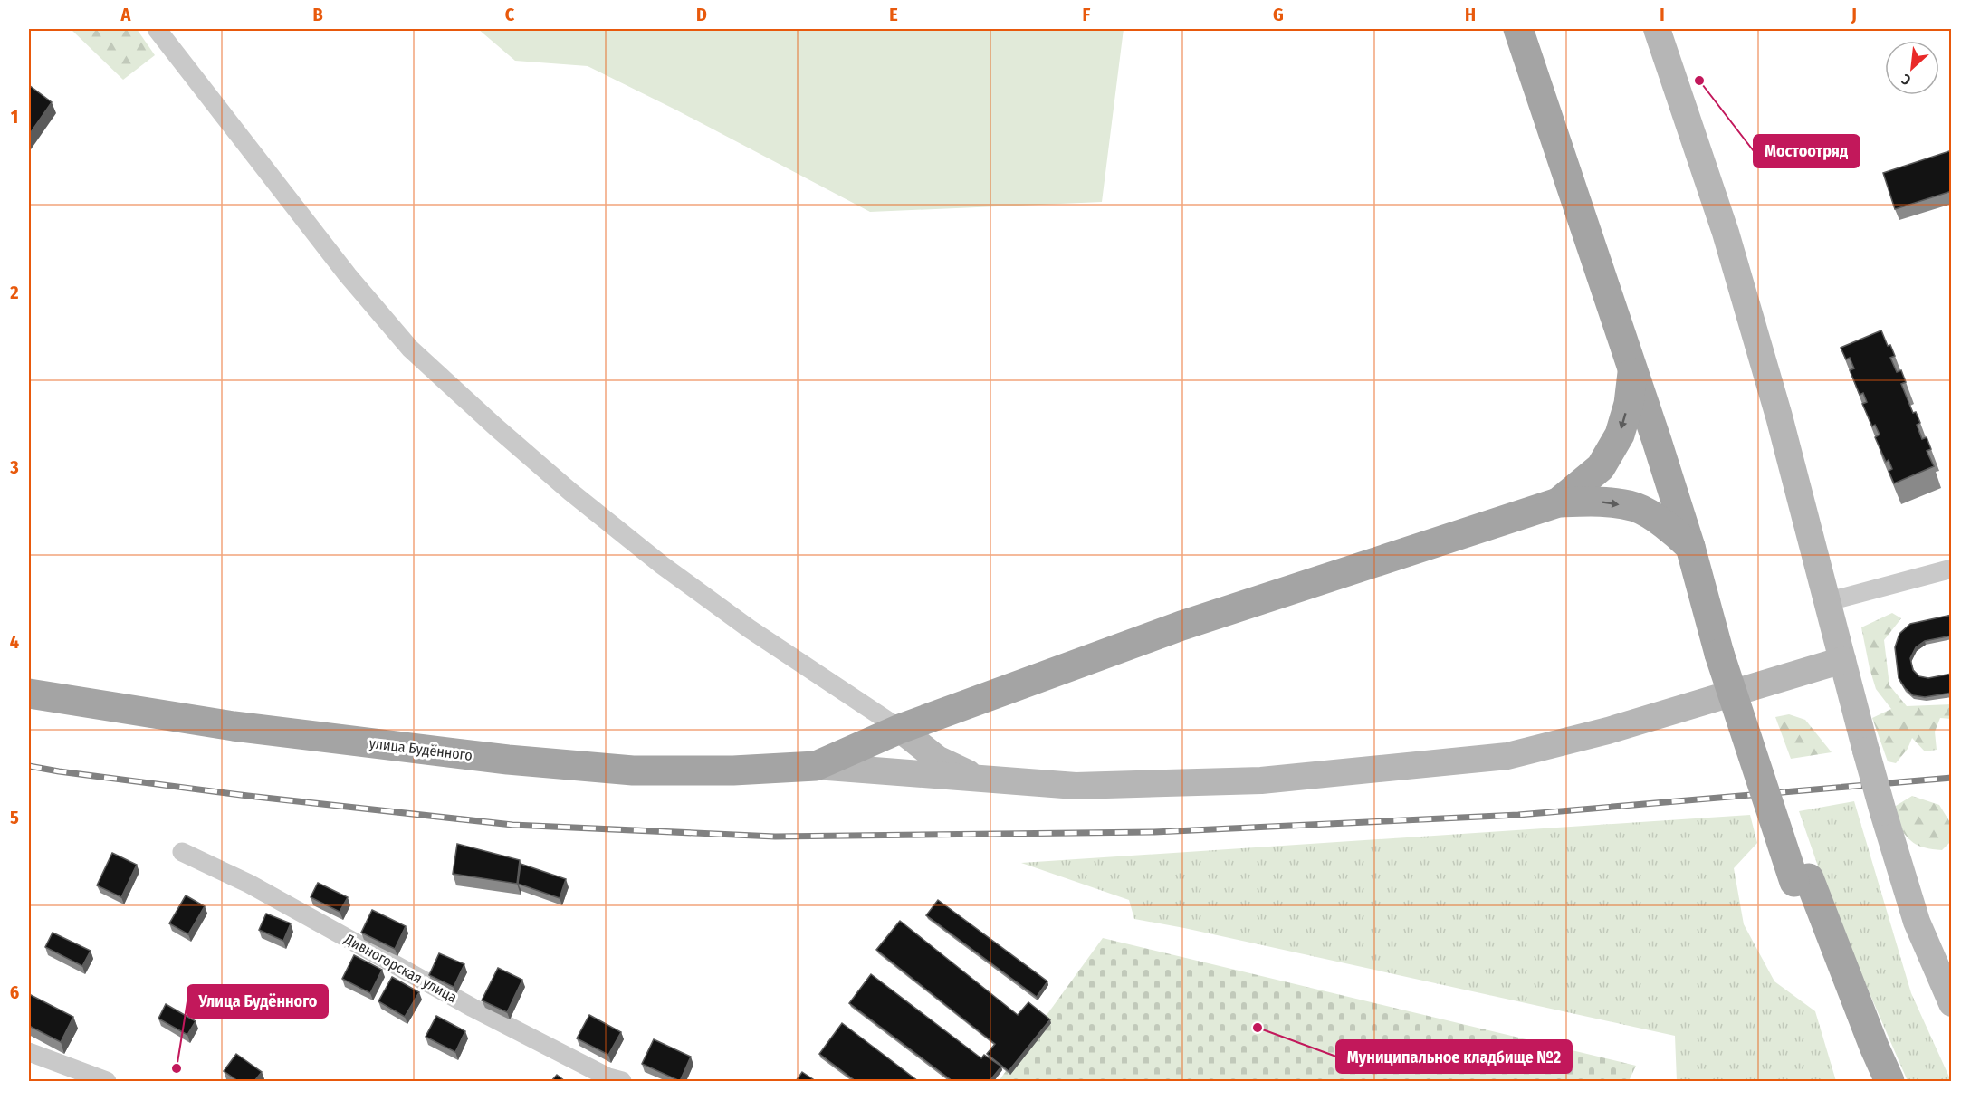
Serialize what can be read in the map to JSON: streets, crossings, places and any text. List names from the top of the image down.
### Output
{
  "streets": {
    "main road": ["улица Будённого"],
    "street": ["Дивногорская улица"]
  },
  "places": ["Мостоотряд", "Муниципальное кладбище №2", "Улица Будённого"],
  "north": "bottom left",
  "grid": {
    "columns": [
      "A",
      "B",
      "C",
      "D",
      "E",
      "F",
      "G",
      "H",
      "I",
      "J"
    ],
    "rows": [
      "1",
      "2",
      "3",
      "4",
      "5",
      "6"
    ]
  }
}
